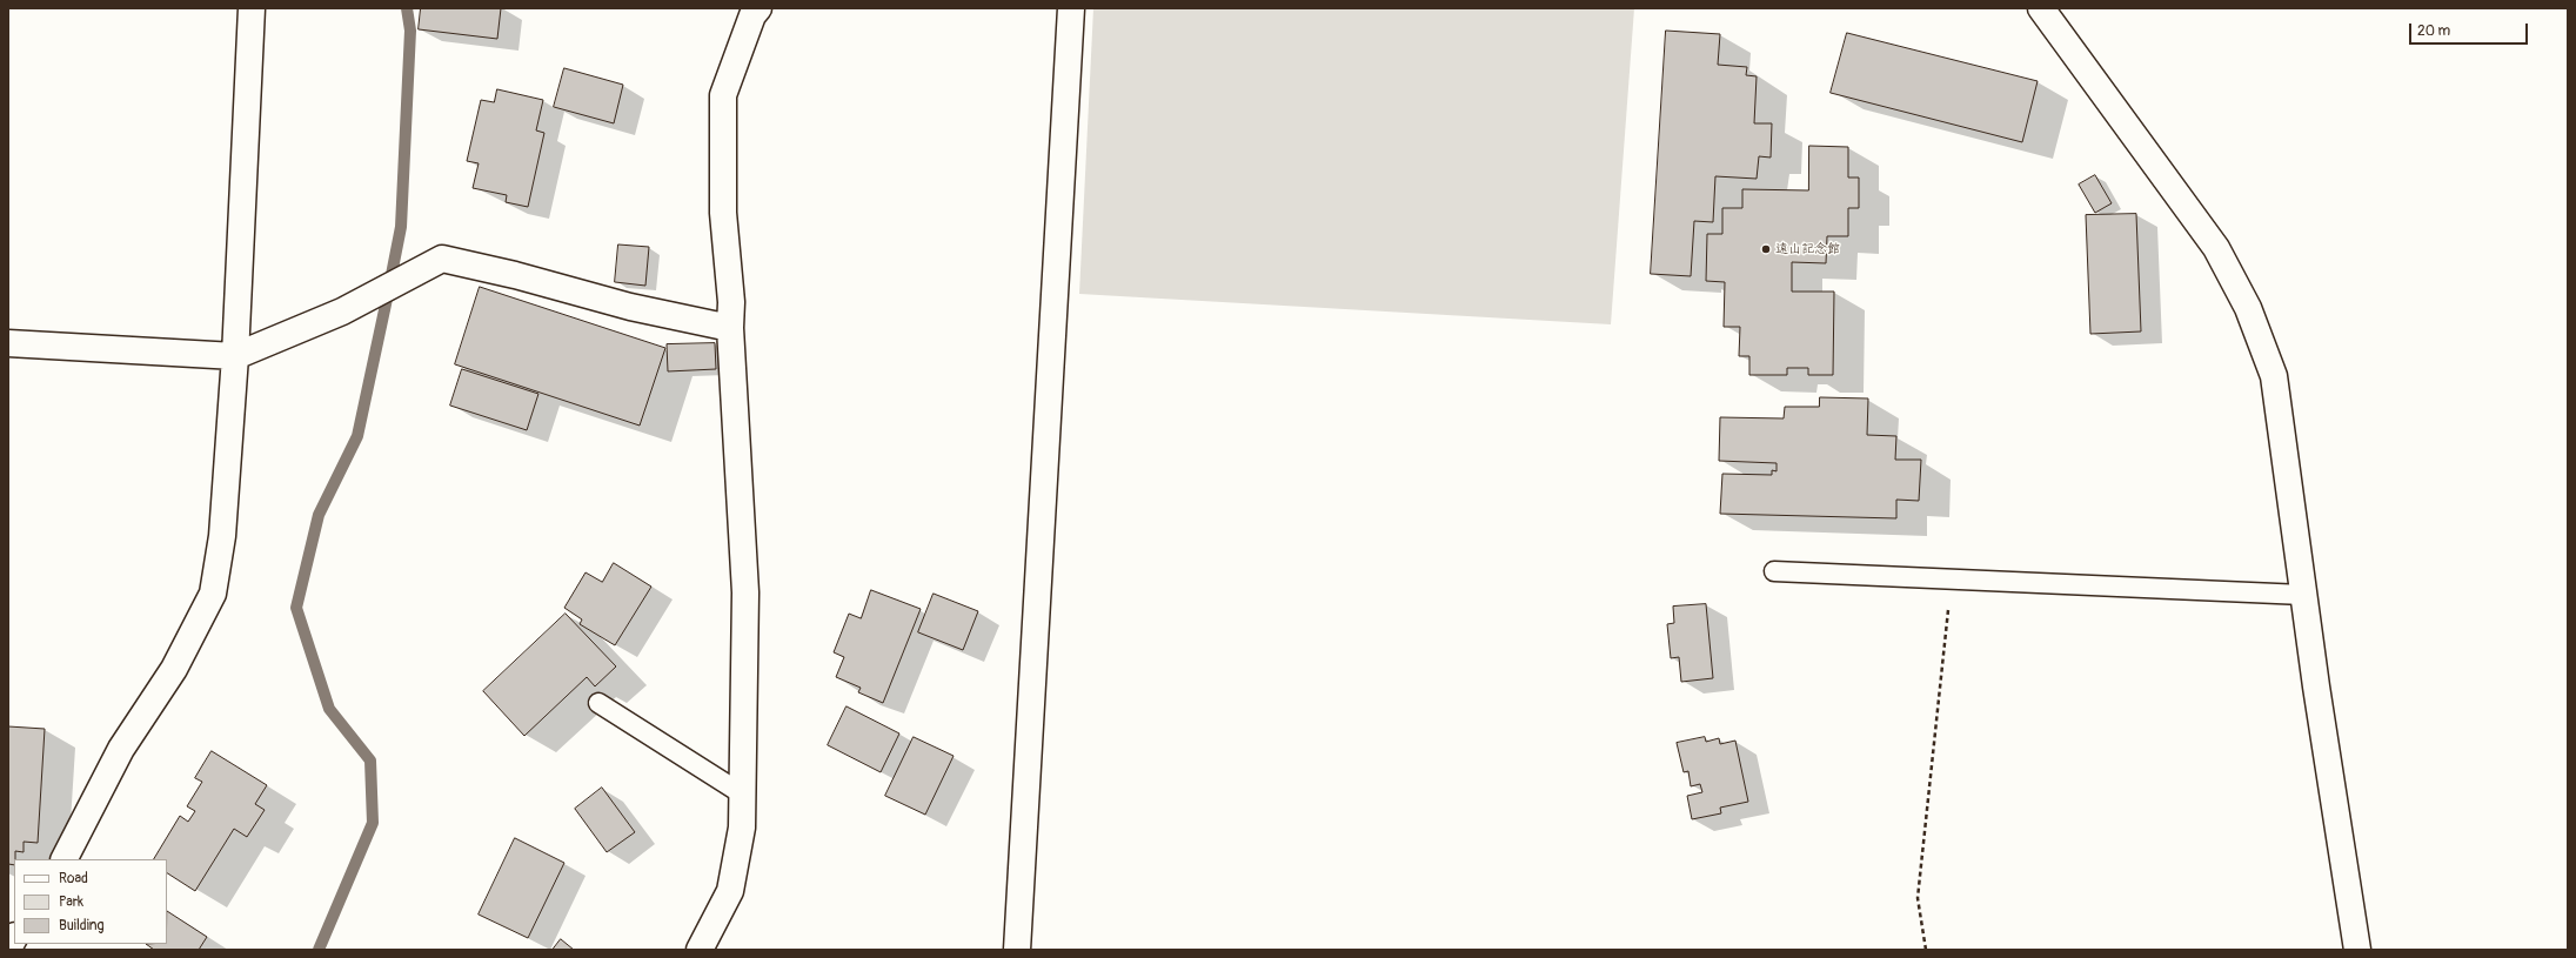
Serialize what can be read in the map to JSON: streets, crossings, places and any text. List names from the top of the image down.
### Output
{
  "places": ["遠山記念館"],
  "legend": ["Road", "Park", "Building"],
  "scale_bar": "20 m"
}
